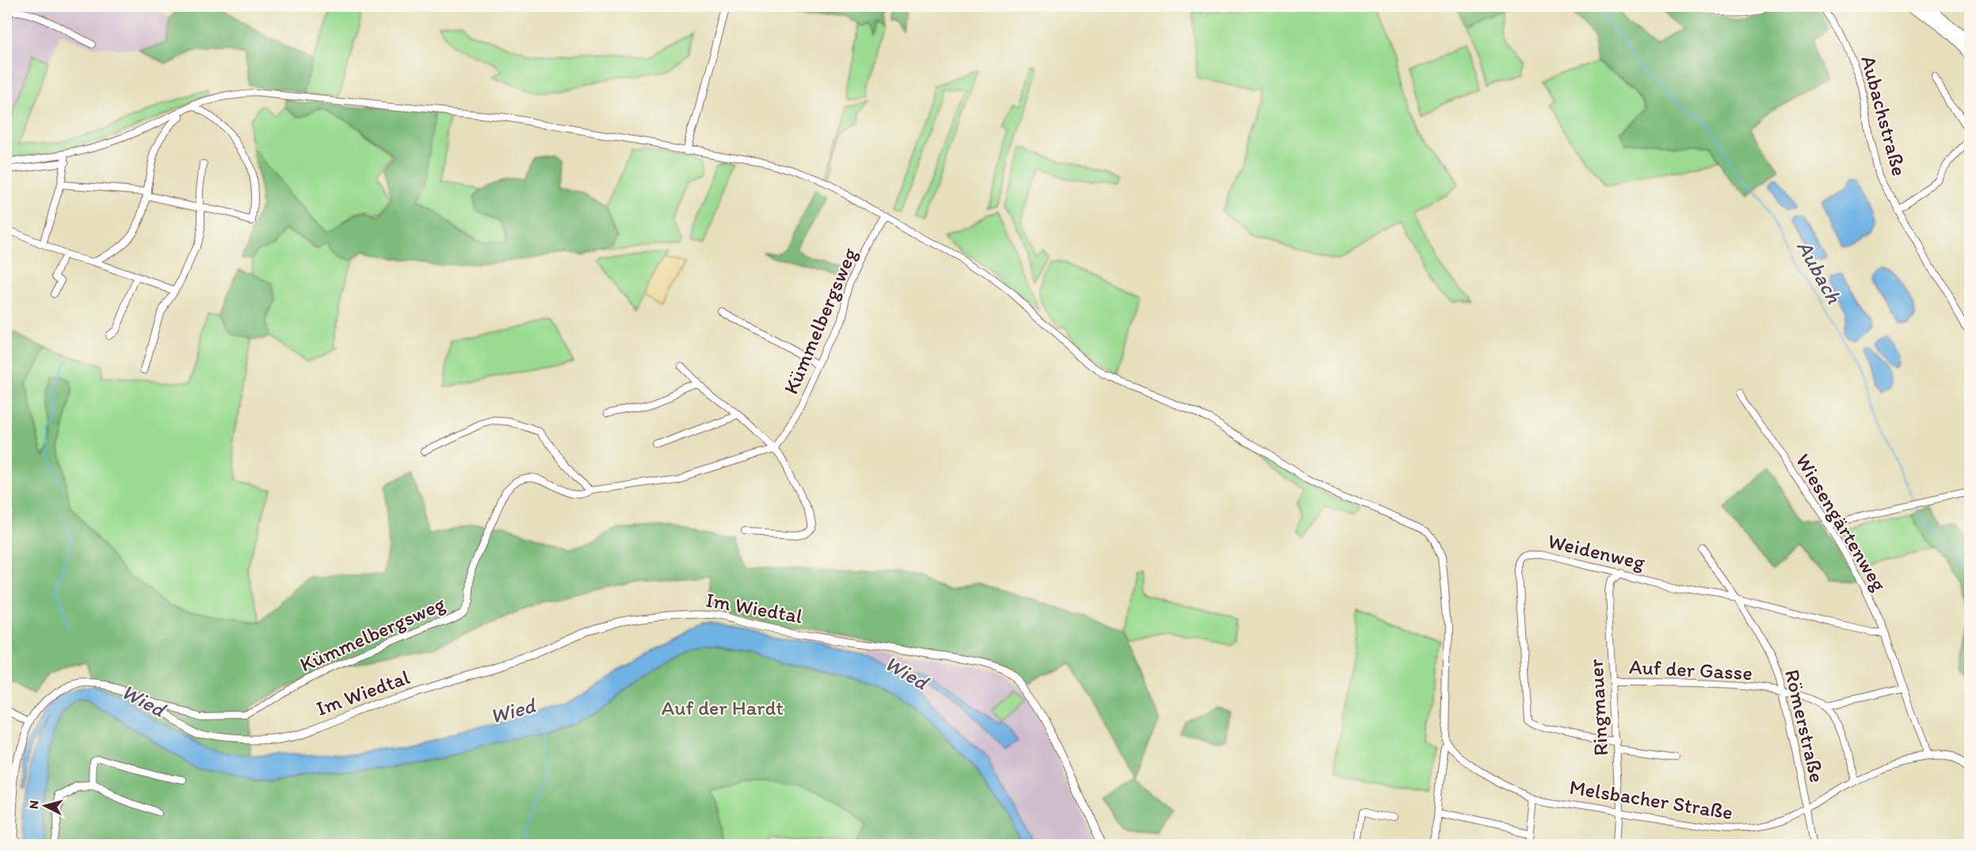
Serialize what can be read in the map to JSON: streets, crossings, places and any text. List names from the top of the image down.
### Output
{
  "streets": {
    "main road": ["Im Wiedtal"],
    "street": [
      "Aubachstraße",
      "Kümmelbergsweg",
      "Wiesengärtenweg",
      "Weidenweg",
      "Auf der Gasse",
      "Ringmauer",
      "Römerstraße",
      "Melsbacher Straße"
    ]
  },
  "crossings": [
    ["Kümmelbergsweg", "Im Wiedtal"],
    ["Wiesengärtenweg", "Weidenweg"],
    ["Wiesengärtenweg", "Melsbacher Straße"],
    ["Weidenweg", "Ringmauer"],
    ["Weidenweg", "Römerstraße"],
    ["Auf der Gasse", "Ringmauer"],
    ["Auf der Gasse", "Römerstraße"],
    ["Ringmauer", "Melsbacher Straße"],
    ["Römerstraße", "Melsbacher Straße"]
  ],
  "water": ["Aubach", "Wied"],
  "parks": ["Auf der Hardt"],
  "north": "left"
}
